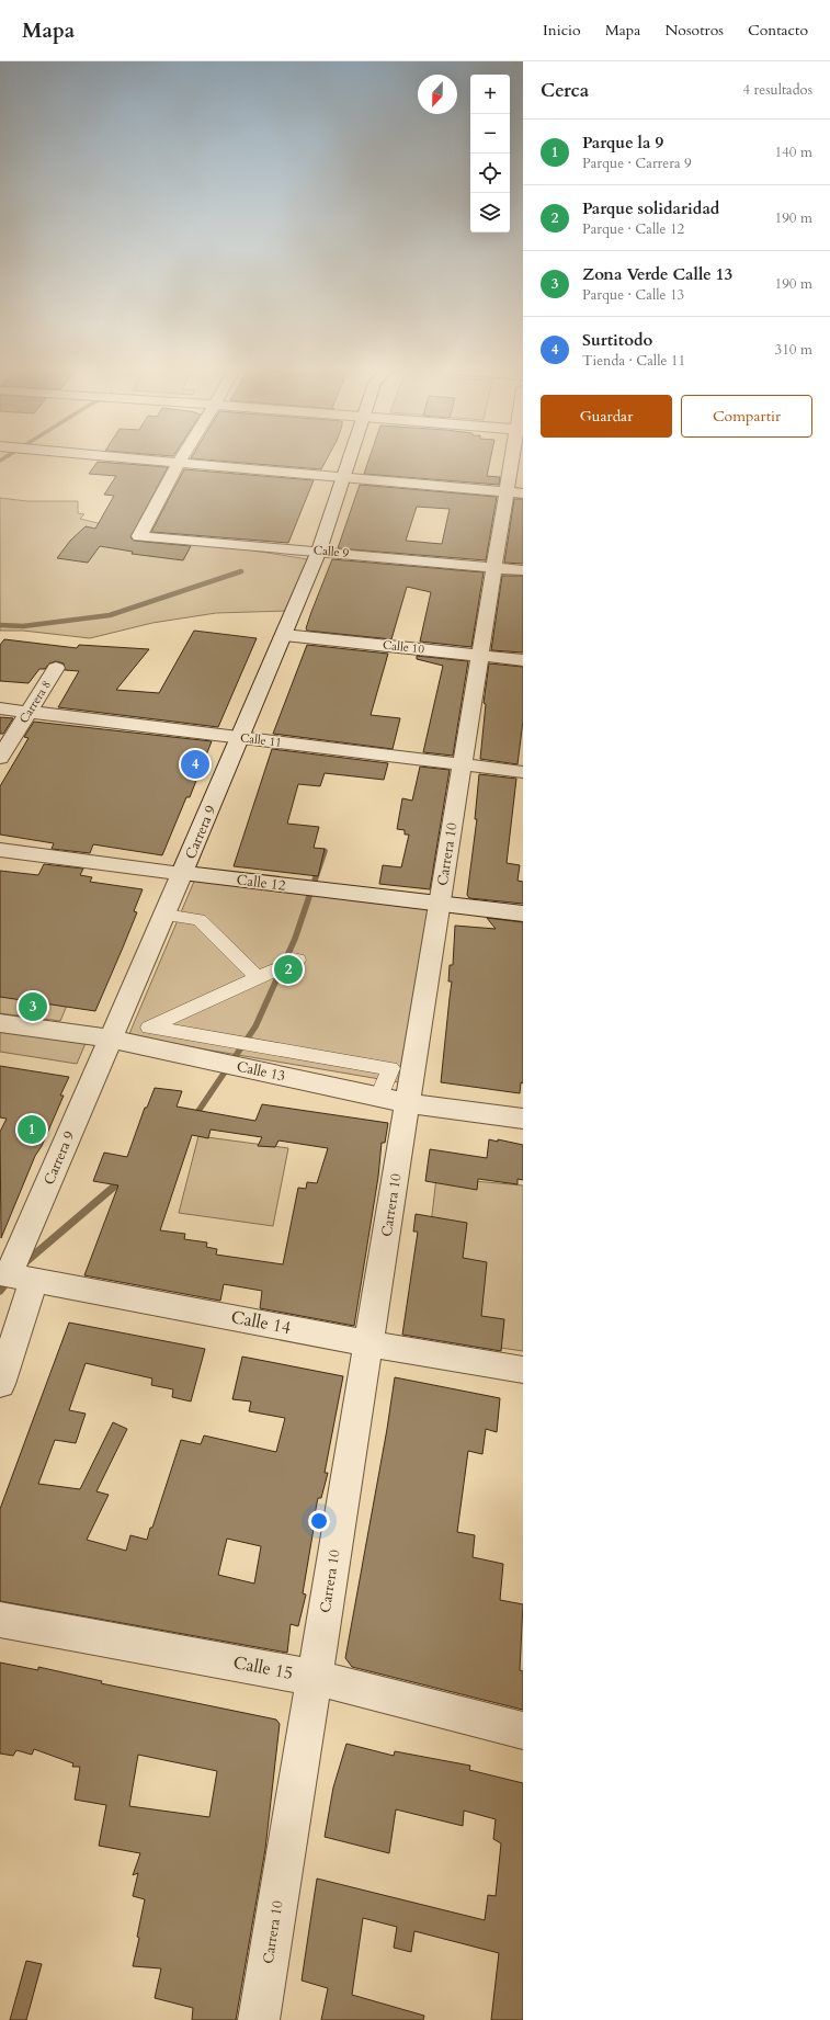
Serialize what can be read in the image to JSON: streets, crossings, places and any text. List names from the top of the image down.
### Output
{
  "streets": {
    "street": [
      "Calle 9",
      "Calle 10",
      "Carrera 8",
      "Calle 11",
      "Carrera 9",
      "Carrera 10",
      "Calle 12",
      "Calle 13",
      "Calle 14",
      "Calle 15"
    ]
  },
  "crossings": [
    ["Calle 9", "Carrera 9"],
    ["Calle 9", "Carrera 10"],
    ["Calle 10", "Carrera 9"],
    ["Calle 10", "Carrera 10"],
    ["Carrera 8", "Calle 11"],
    ["Calle 11", "Carrera 9"],
    ["Calle 11", "Carrera 10"],
    ["Carrera 9", "Calle 12"],
    ["Carrera 9", "Calle 13"],
    ["Carrera 9", "Calle 14"],
    ["Carrera 10", "Calle 12"],
    ["Carrera 10", "Calle 13"],
    ["Carrera 10", "Calle 14"],
    ["Carrera 10", "Calle 15"]
  ],
  "north": "bottom",
  "page": {
    "header": "Mapa",
    "nav": [
      "Inicio",
      "Mapa",
      "Nosotros",
      "Contacto"
    ],
    "heading": ["Cerca", "4 resultados"],
    "map_buttons": ["+", "−"],
    "list": [
      {
        "mark": "1",
        "name": "Parque la 9",
        "note": "Parque · Carrera 9",
        "value": "140 m"
      },
      {
        "mark": "2",
        "name": "Parque solidaridad",
        "note": "Parque · Calle 12",
        "value": "190 m"
      },
      {
        "mark": "3",
        "name": "Zona Verde Calle 13",
        "note": "Parque · Calle 13",
        "value": "190 m"
      },
      {
        "mark": "4",
        "name": "Surtitodo",
        "note": "Tienda · Calle 11",
        "value": "310 m"
      }
    ],
    "buttons": ["Guardar", "Compartir"],
    "pins": [
      "4",
      "2",
      "3",
      "1"
    ]
  }
}
